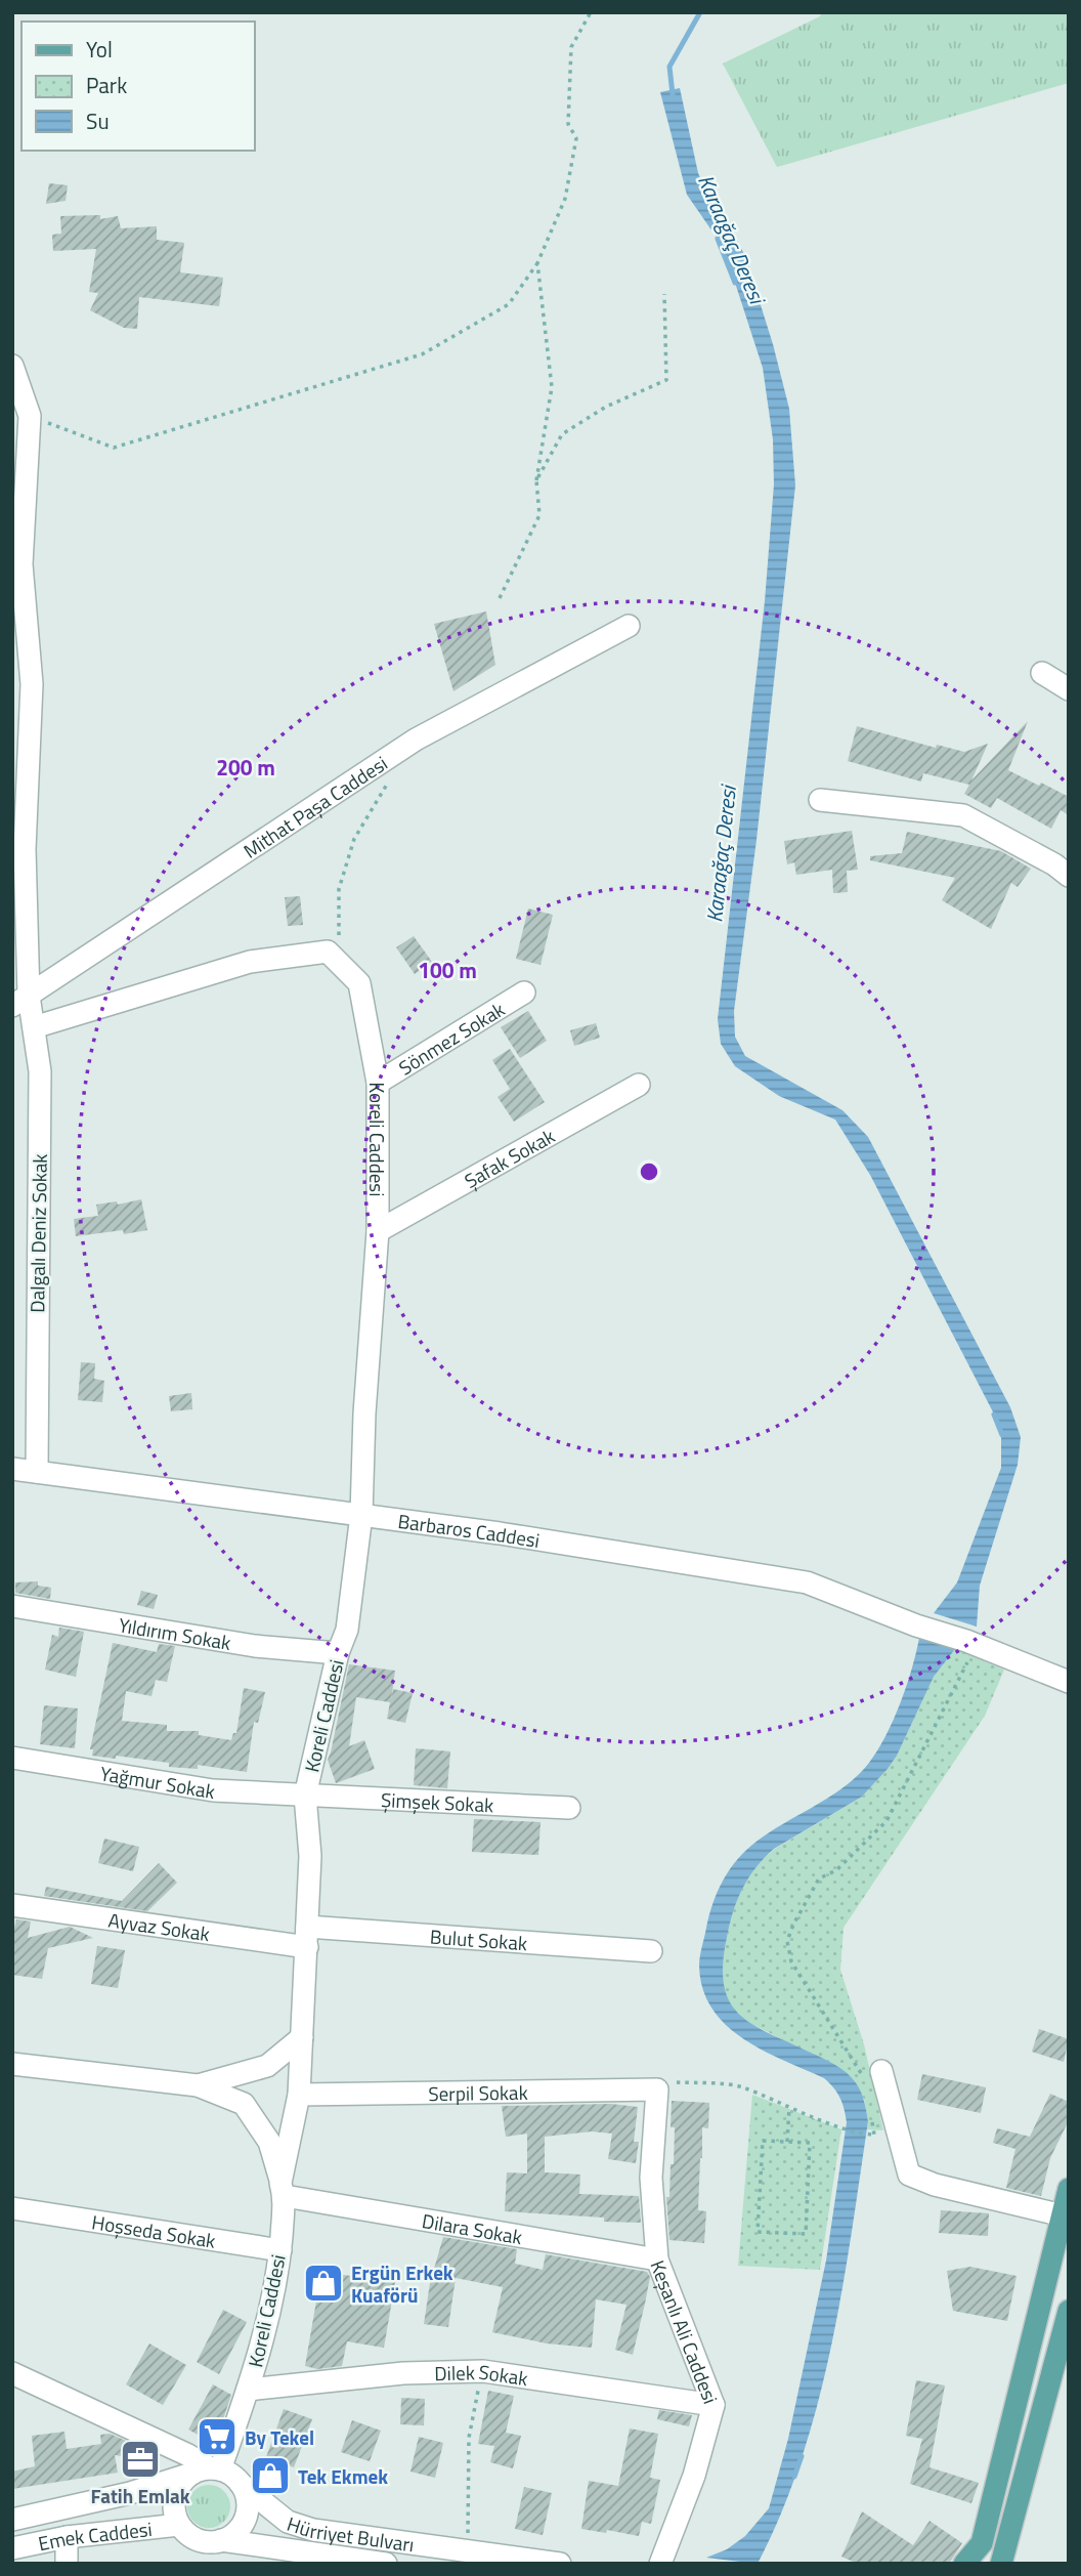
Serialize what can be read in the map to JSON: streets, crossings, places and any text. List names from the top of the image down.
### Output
{
  "streets": {
    "street": [
      "Mithat Paşa Caddesi",
      "Sönmez Sokak",
      "Koreli Caddesi",
      "Şafak Sokak",
      "Dalgalı Deniz Sokak",
      "Barbaros Caddesi",
      "Yıldırım Sokak",
      "Yağmur Sokak",
      "Şimşek Sokak",
      "Ayvaz Sokak",
      "Bulut Sokak",
      "Serpil Sokak",
      "Dilara Sokak",
      "Hoşseda Sokak",
      "Keşanlı Ali Caddesi",
      "Dilek Sokak",
      "Hürriyet Bulvarı",
      "Emek Caddesi"
    ]
  },
  "crossings": [
    ["Mithat Paşa Caddesi", "Dalgalı Deniz Sokak"],
    ["Sönmez Sokak", "Koreli Caddesi"],
    ["Koreli Caddesi", "Şafak Sokak"],
    ["Koreli Caddesi", "Barbaros Caddesi"],
    ["Koreli Caddesi", "Yıldırım Sokak"],
    ["Koreli Caddesi", "Yağmur Sokak"],
    ["Koreli Caddesi", "Şimşek Sokak"],
    ["Koreli Caddesi", "Ayvaz Sokak"],
    ["Koreli Caddesi", "Bulut Sokak"],
    ["Koreli Caddesi", "Serpil Sokak"],
    ["Koreli Caddesi", "Dilara Sokak"],
    ["Koreli Caddesi", "Hoşseda Sokak"],
    ["Koreli Caddesi", "Dilek Sokak"],
    ["Koreli Caddesi", "Hürriyet Bulvarı"],
    ["Koreli Caddesi", "Emek Caddesi"],
    ["Dalgalı Deniz Sokak", "Barbaros Caddesi"],
    ["Yağmur Sokak", "Şimşek Sokak"],
    ["Ayvaz Sokak", "Bulut Sokak"],
    ["Serpil Sokak", "Keşanlı Ali Caddesi"],
    ["Dilara Sokak", "Keşanlı Ali Caddesi"],
    ["Keşanlı Ali Caddesi", "Dilek Sokak"],
    ["Hürriyet Bulvarı", "Emek Caddesi"]
  ],
  "water": ["Karaağaç Deresi"],
  "places": {
    "shop": ["Ergün Erkek Kuaförü", "Tek Ekmek"],
    "supermarket": ["By Tekel"],
    "office": ["Fatih Emlak"]
  },
  "legend": ["Yol", "Park", "Su"],
  "rings": ["200 m", "100 m"]
}
